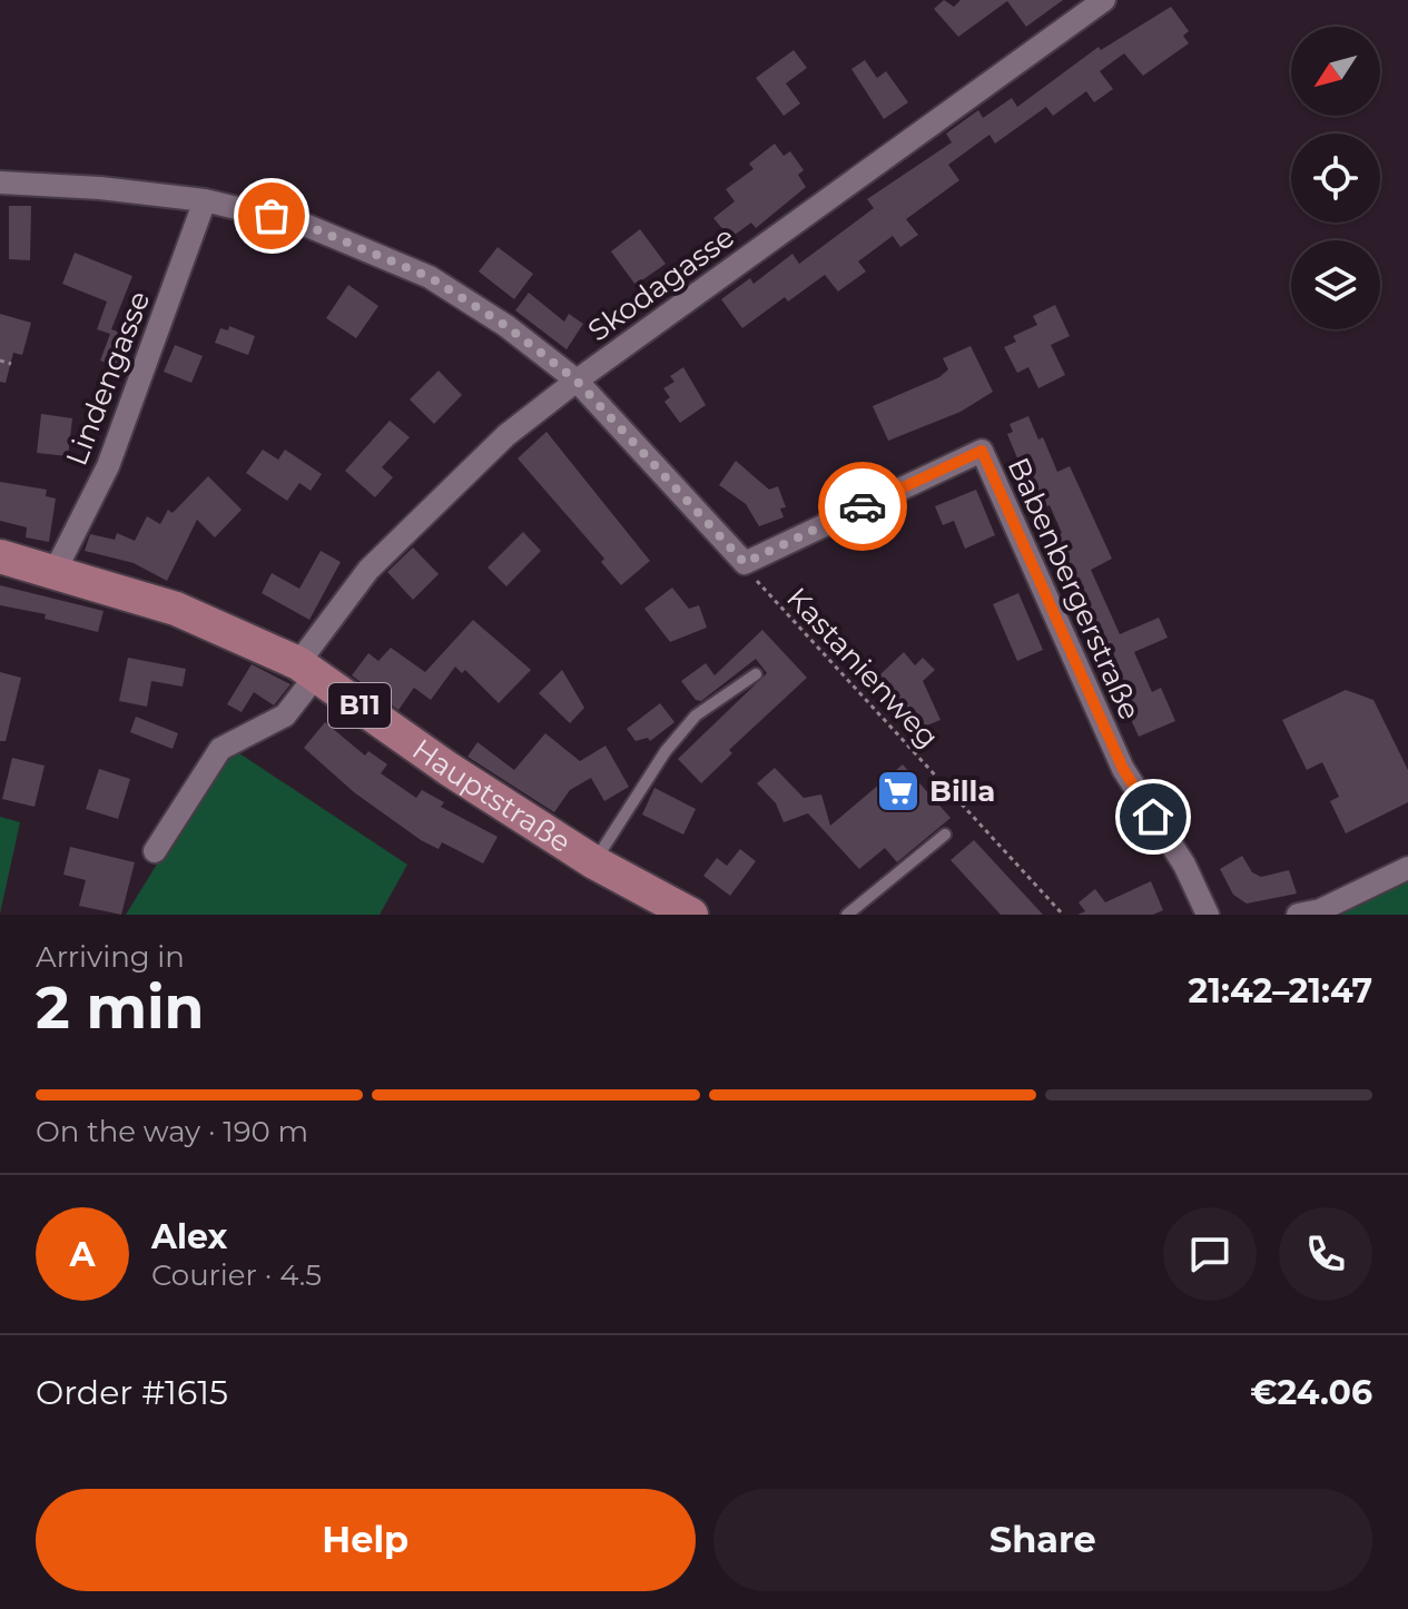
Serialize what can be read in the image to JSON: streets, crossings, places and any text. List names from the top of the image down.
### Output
{
  "streets": {
    "main road": ["B11", "Hauptstraße"],
    "street": ["Skodagasse", "Lindengasse", "Babenbergerstraße"],
    "path": ["Kastanienweg"]
  },
  "crossings": [
    ["Skodagasse", "Hauptstraße"],
    ["Lindengasse", "Hauptstraße"],
    ["Babenbergerstraße", "Kastanienweg"]
  ],
  "places": {
    "supermarket": ["Billa"]
  },
  "north": "bottom left",
  "page": {
    "heading": ["2 min", "Arriving in", "21:42–21:47"],
    "panel": [
      "Alex",
      "Courier · 4.5",
      "Order #1615",
      "€24.06"
    ],
    "bar": "On the way · 190 m",
    "round": "A",
    "buttons": ["Help", "Share"]
  }
}
